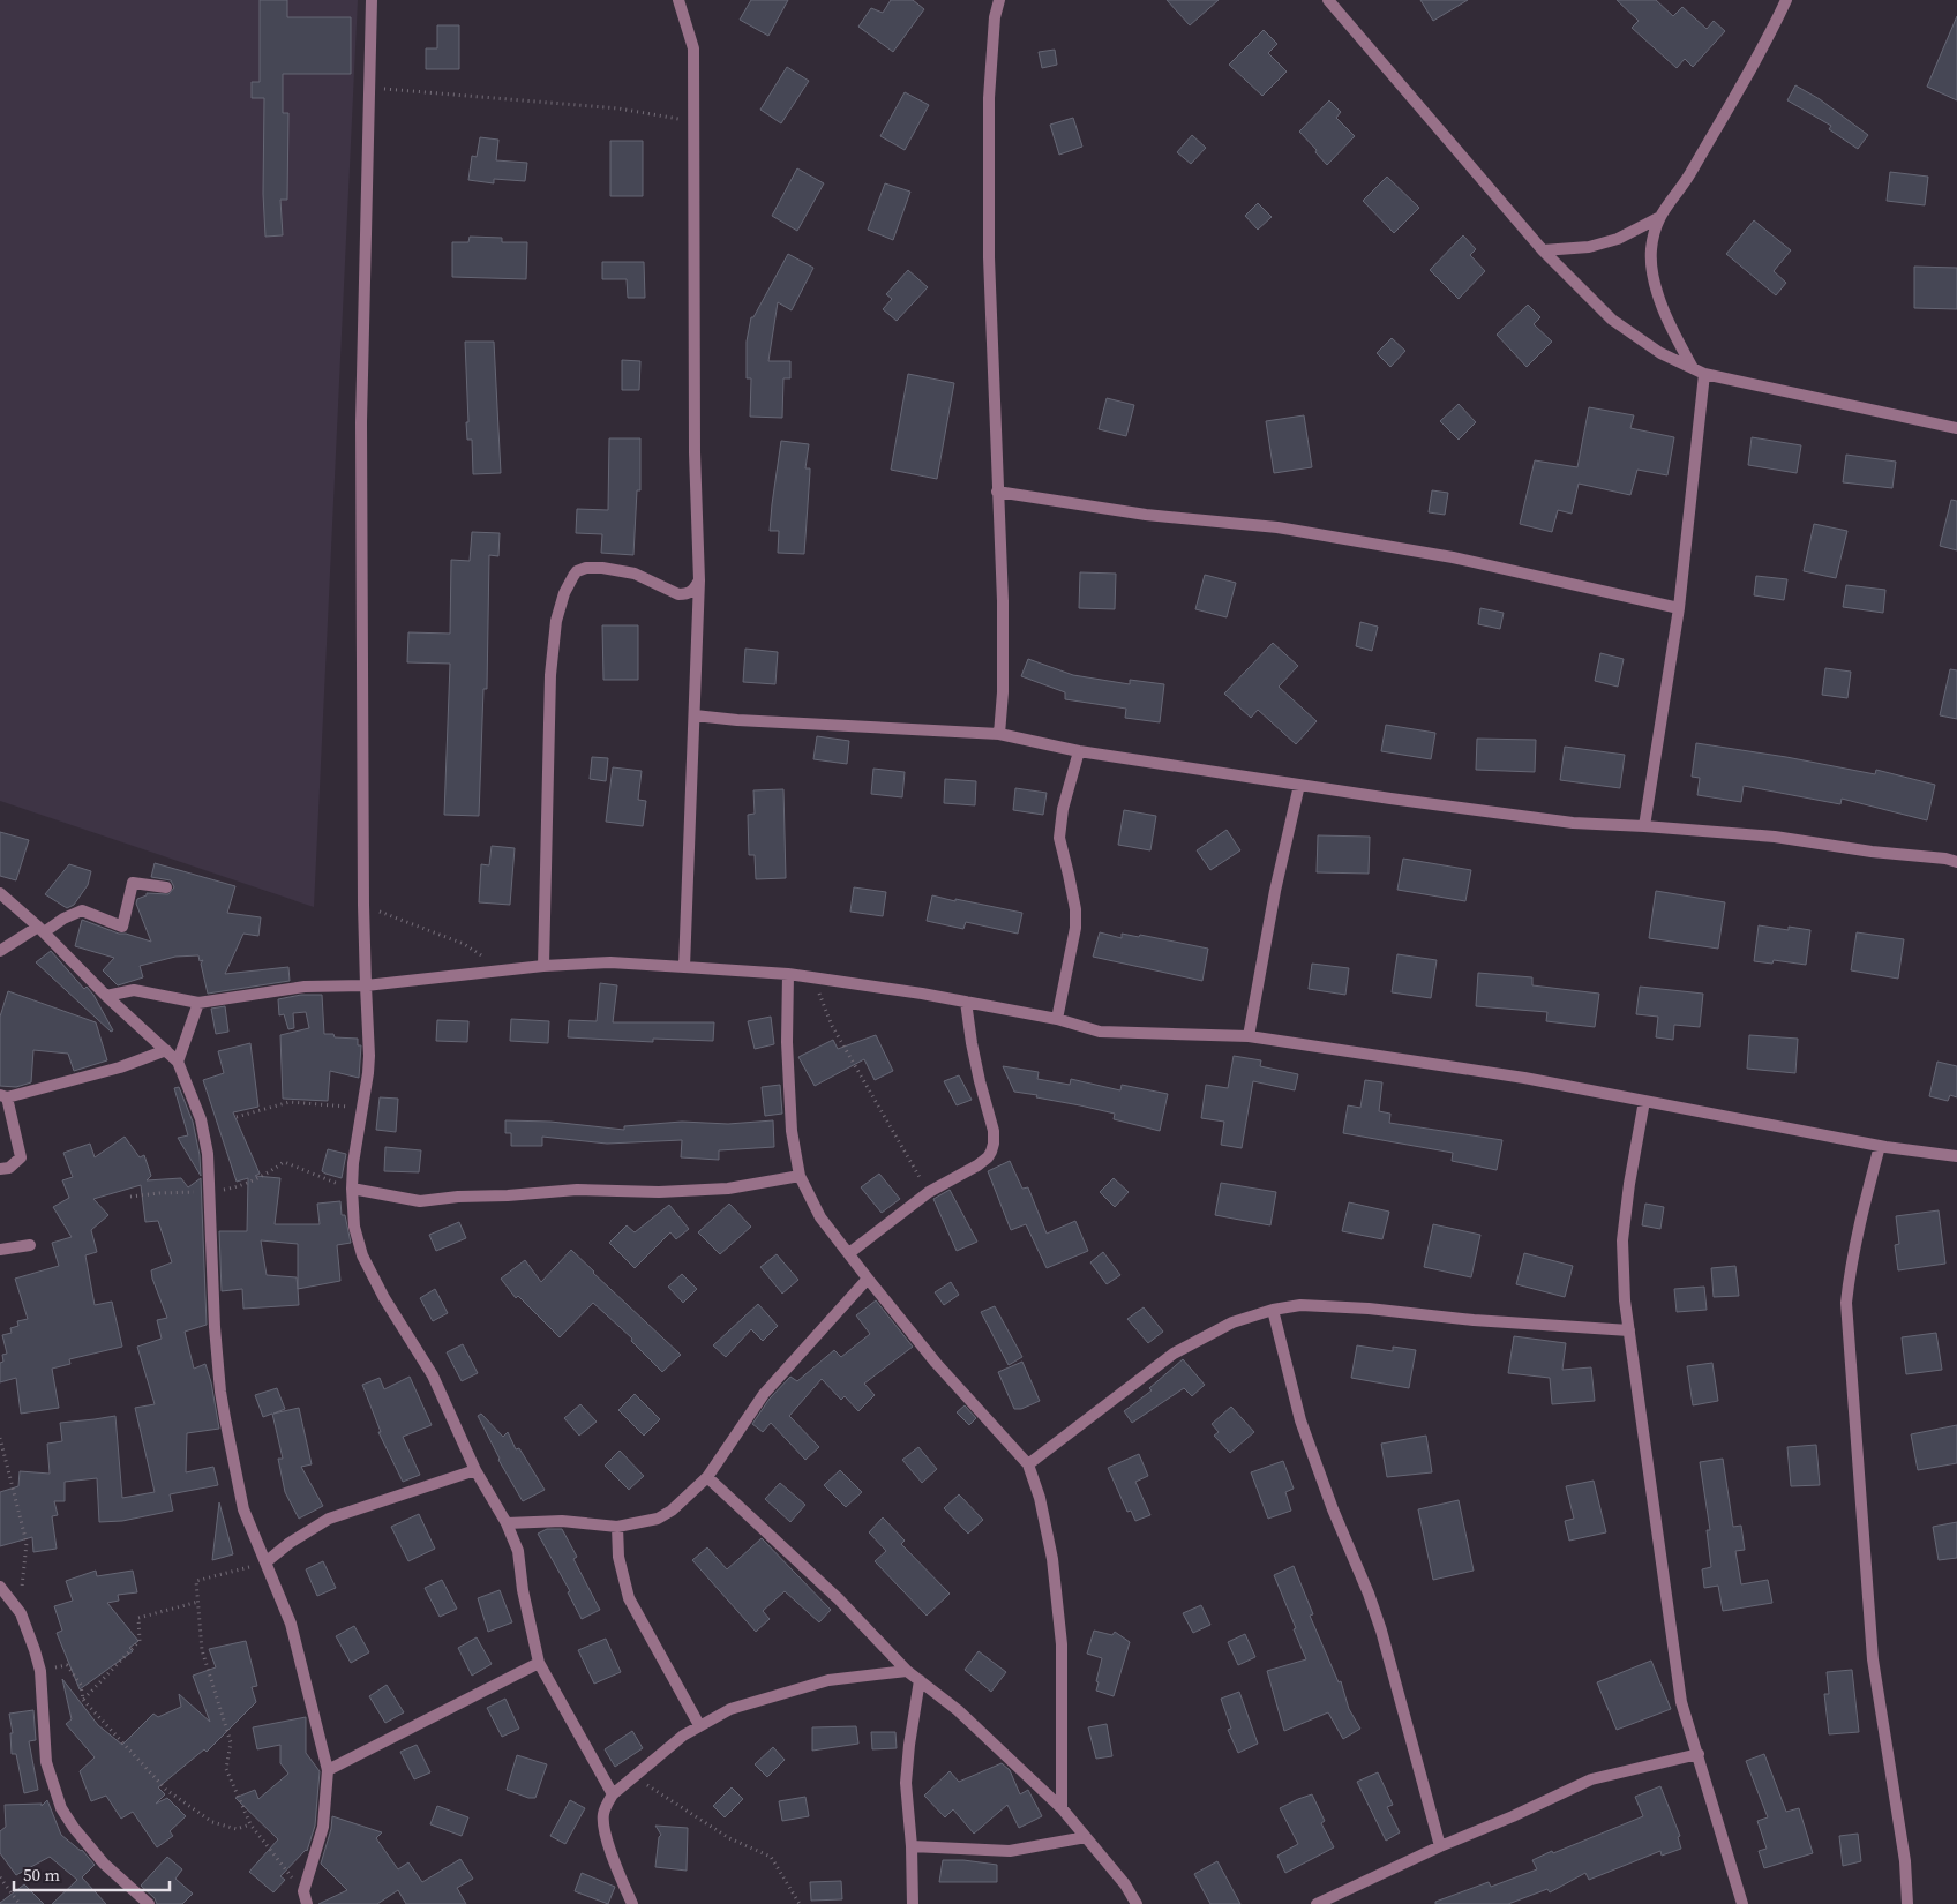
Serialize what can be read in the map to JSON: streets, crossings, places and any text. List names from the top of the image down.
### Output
{
  "scale_bar": "50 m"
}
